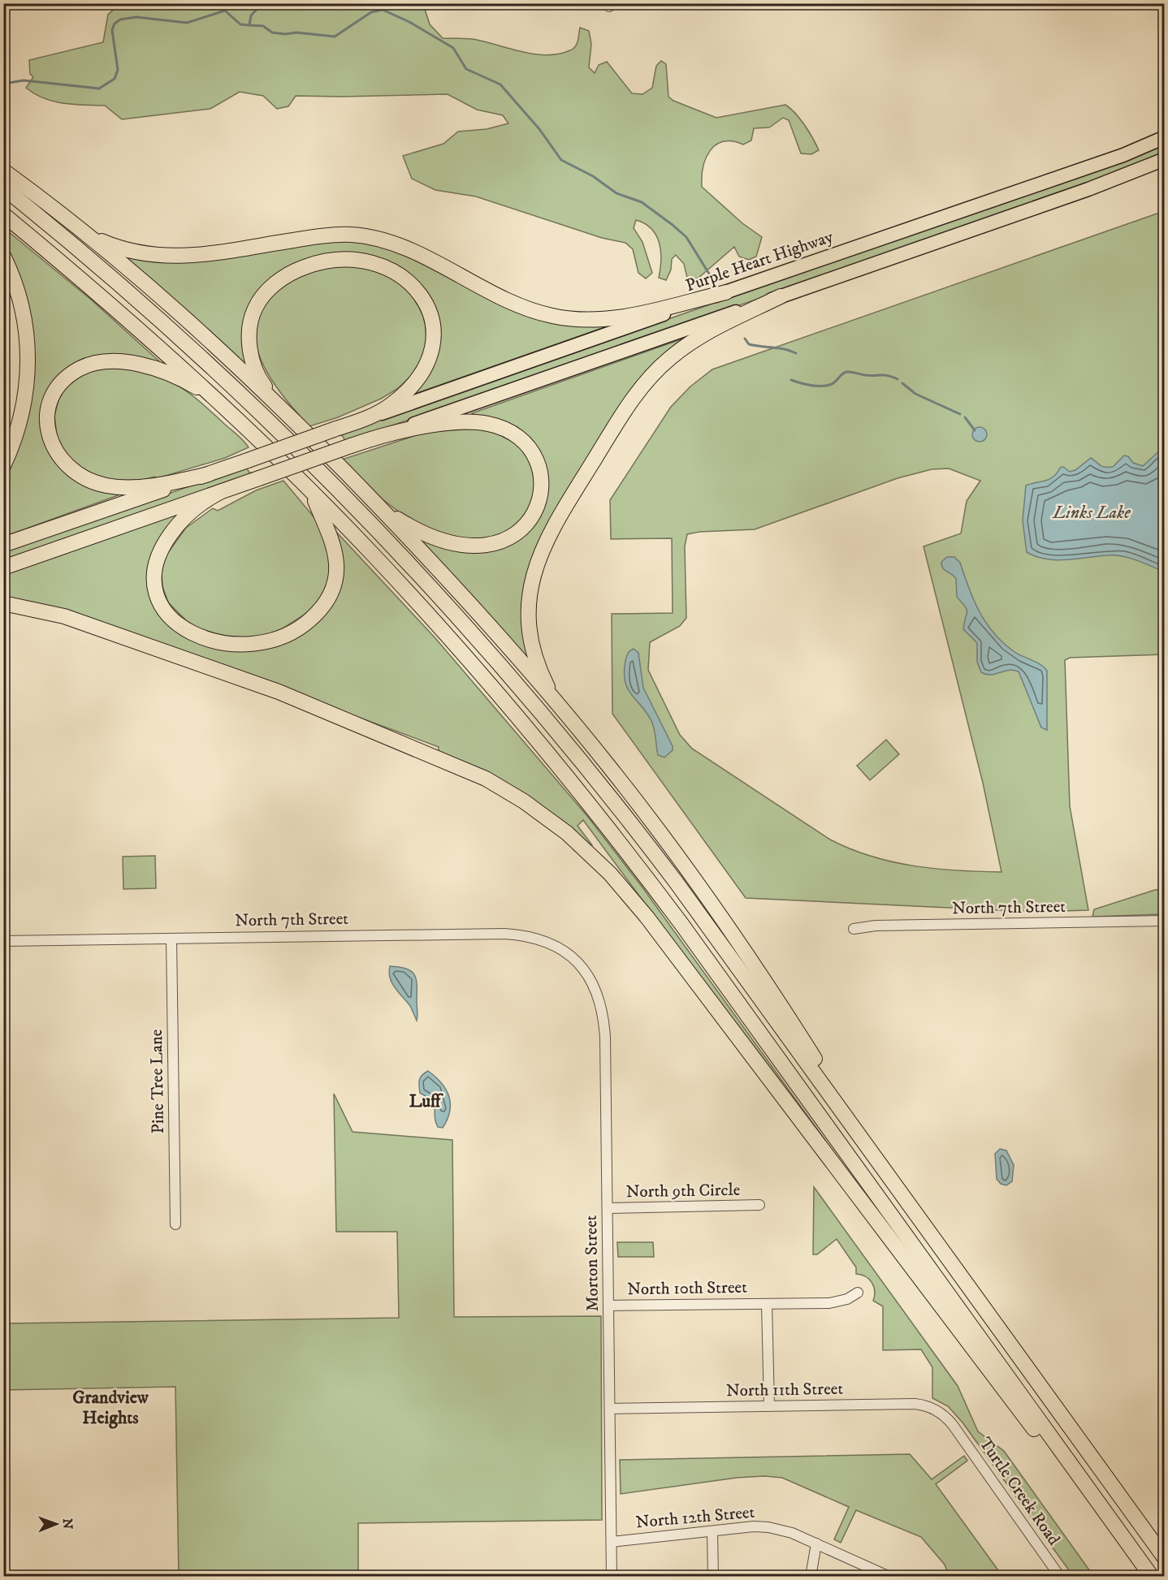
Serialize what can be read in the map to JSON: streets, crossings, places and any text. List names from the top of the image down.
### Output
{
  "streets": {
    "main road": ["Purple Heart Highway"],
    "street": [
      "North 7th Street",
      "Pine Tree Lane",
      "North 9th Circle",
      "Morton Street",
      "North 10th Street",
      "North 11th Street",
      "Turtle Creek Road",
      "North 12th Street"
    ]
  },
  "crossings": [
    ["North 7th Street", "Pine Tree Lane"],
    ["North 7th Street", "Morton Street"],
    ["North 9th Circle", "Morton Street"],
    ["Morton Street", "North 10th Street"],
    ["Morton Street", "North 11th Street"],
    ["Morton Street", "North 12th Street"],
    ["North 11th Street", "Turtle Creek Road"]
  ],
  "districts": ["Luff", "Grandview Heights"],
  "water": ["Links Lake"],
  "north": "right"
}
